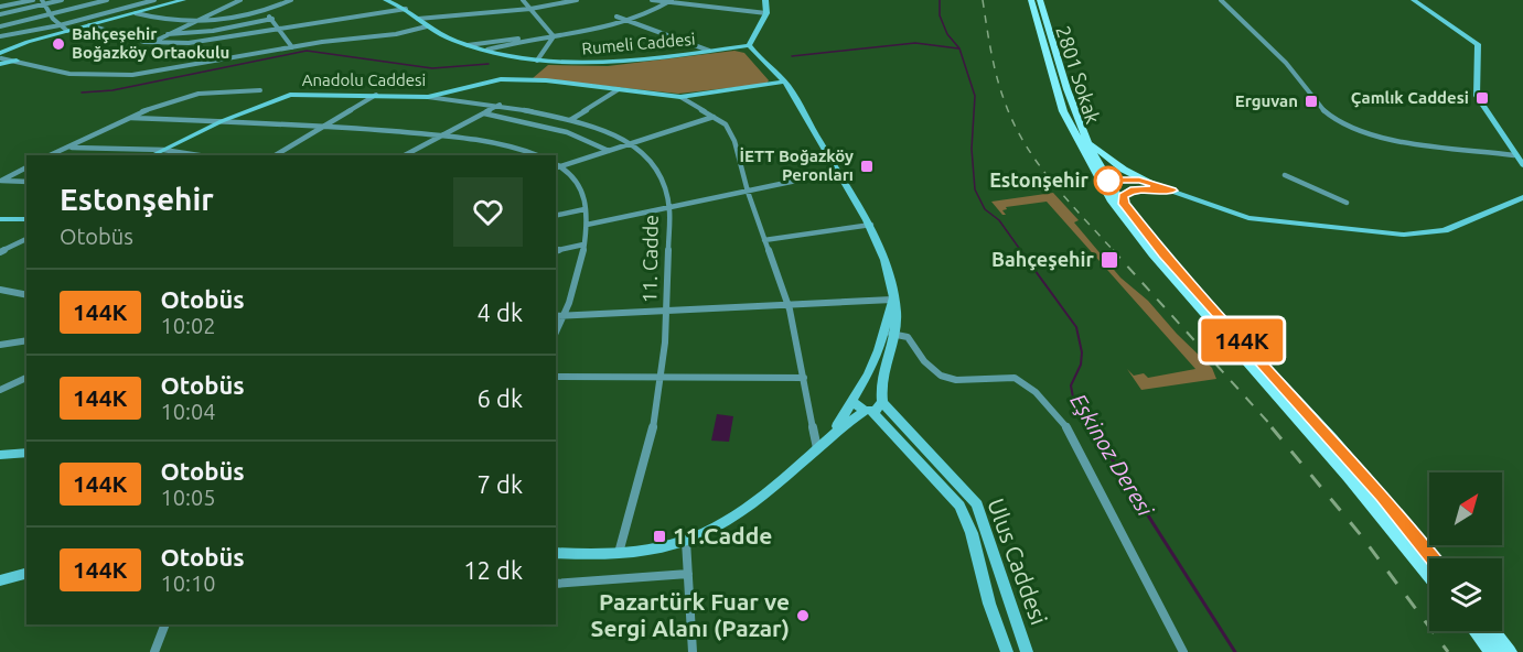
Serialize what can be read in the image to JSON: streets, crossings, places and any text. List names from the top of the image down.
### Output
{
  "streets": {
    "main road": ["2801 Sokak"],
    "street": [
      "Rumeli Caddesi",
      "Anadolu Caddesi",
      "11. Cadde",
      "Ulus Caddesi"
    ]
  },
  "crossings": [
    ["Anadolu Caddesi", "11. Cadde"]
  ],
  "water": ["Eşkinoz Deresi"],
  "places": {
    "other": ["Bahçeşehir Boğazköy Ortaokulu", "Estonşehir", "Pazartürk Fuar ve Sergi Alanı (Pazar)"],
    "transit": [
      "Çamlık Caddesi",
      "Erguvan",
      "İETT Boğazköy Peronları",
      "Bahçeşehir",
      "11.Cadde"
    ]
  },
  "lines": ["bus line 144K"],
  "north": "top right",
  "page": {
    "on_map": "144K",
    "heading": ["Estonşehir", "Otobüs"],
    "list": [
      {
        "mark": "144K",
        "name": "Otobüs",
        "note": "10:02",
        "value": "4 dk"
      },
      {
        "mark": "144K",
        "name": "Otobüs",
        "note": "10:04",
        "value": "6 dk"
      },
      {
        "mark": "144K",
        "name": "Otobüs",
        "note": "10:05",
        "value": "7 dk"
      },
      {
        "mark": "144K",
        "name": "Otobüs",
        "note": "10:10",
        "value": "12 dk"
      }
    ]
  }
}
